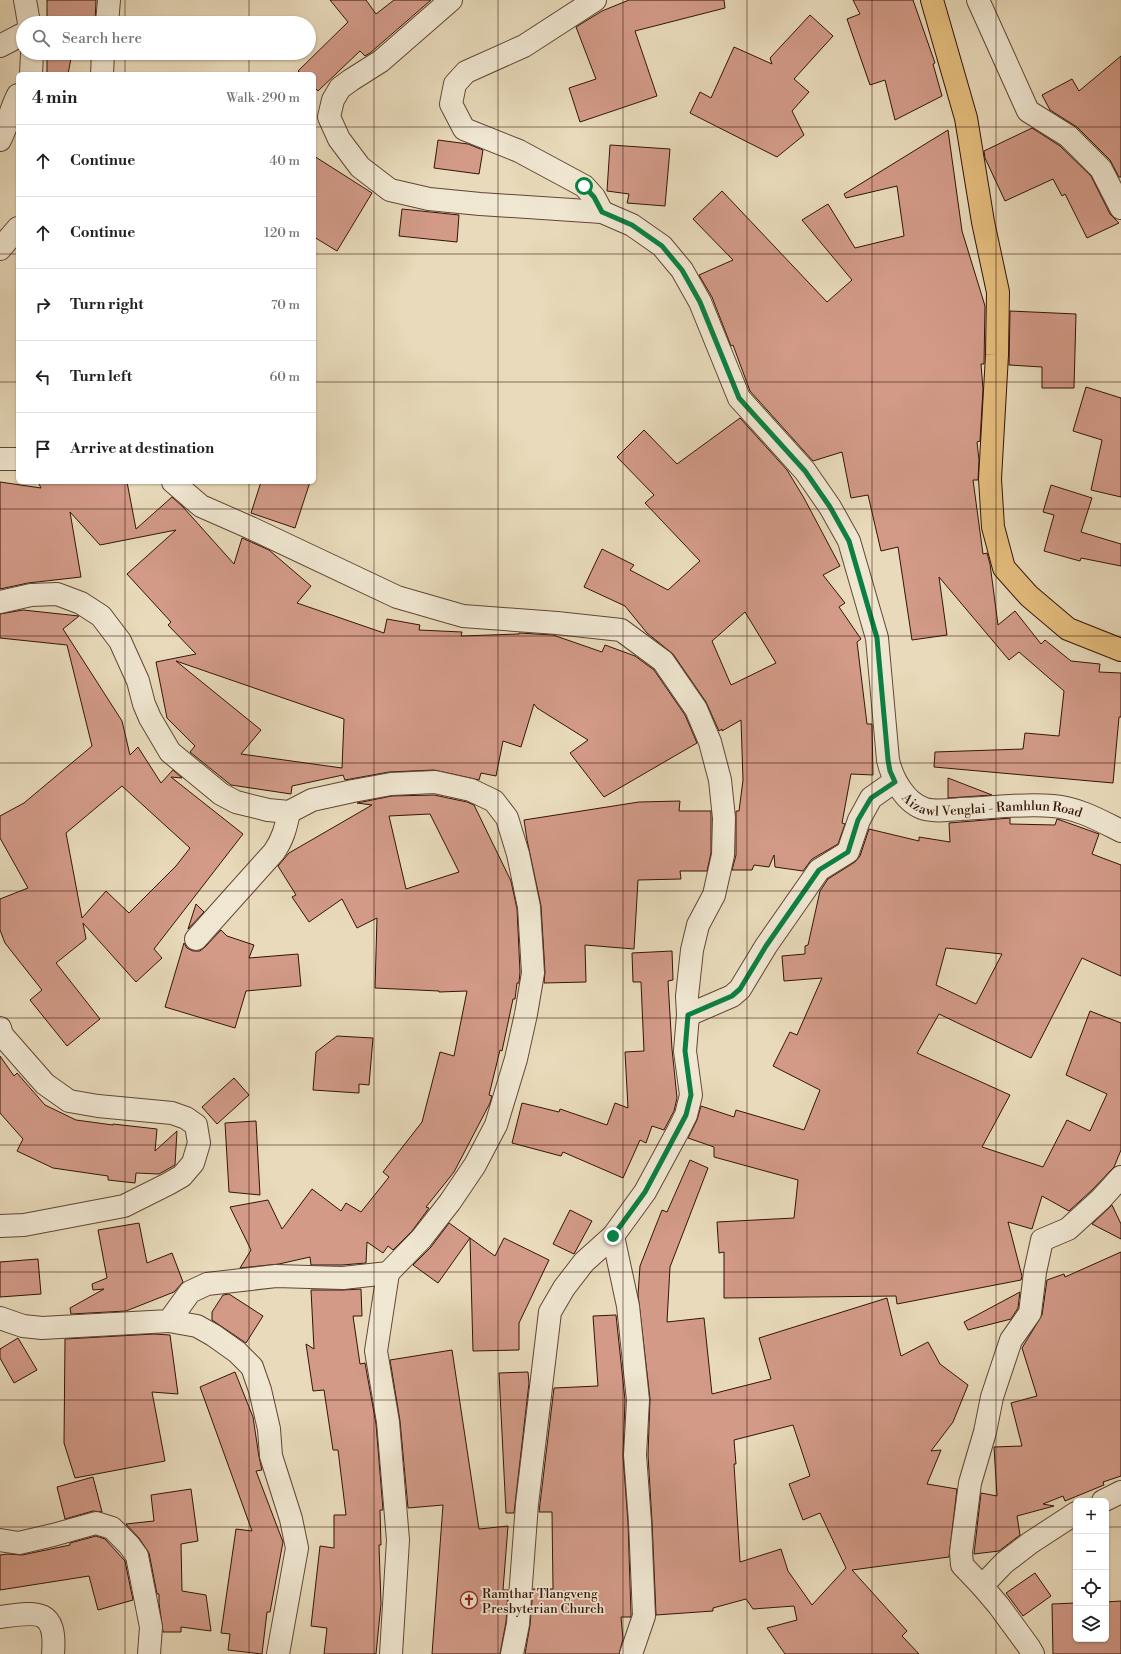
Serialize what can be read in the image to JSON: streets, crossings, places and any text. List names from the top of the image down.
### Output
{
  "streets": {
    "street": ["Aizawl Venglai - Ramhlun Road"]
  },
  "places": {
    "church": ["Ramthar Tlangveng Presbyterian Church"]
  },
  "page": {
    "search": "Search here",
    "heading": ["4 min", "Walk · 290 m"],
    "list": [
      ["Continue", "40 m"],
      ["Continue", "120 m"],
      ["Turn right", "70 m"],
      ["Turn left", "60 m"],
      "Arrive at destination"
    ],
    "map_buttons": ["+", "−"]
  }
}
